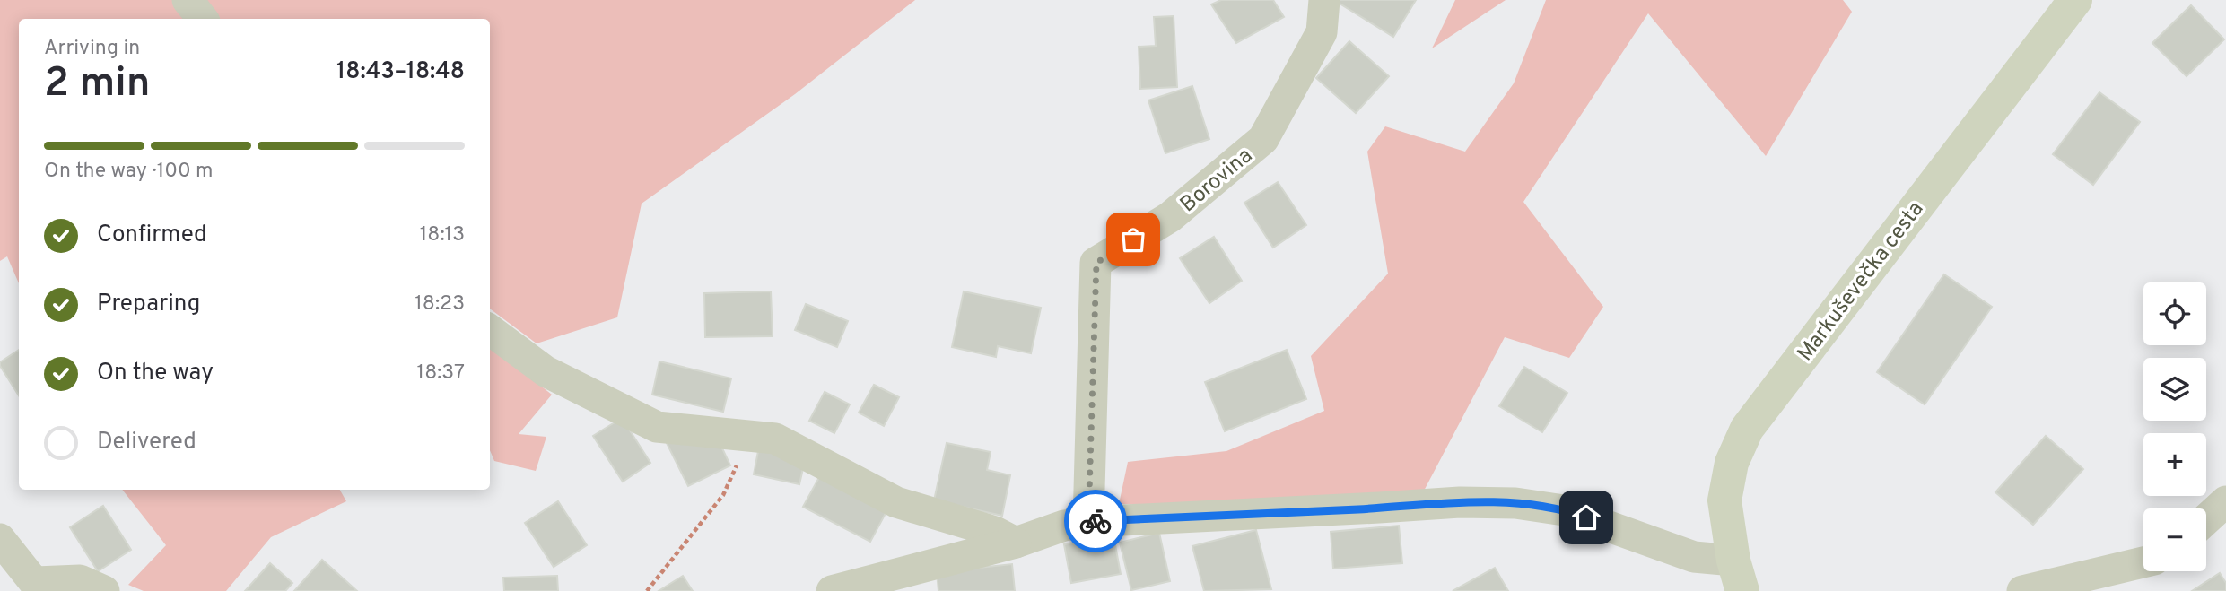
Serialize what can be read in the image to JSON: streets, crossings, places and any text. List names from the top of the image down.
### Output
{
  "streets": {
    "main road": ["Markuševečka cesta"],
    "street": ["Borovina"]
  },
  "page": {
    "heading": ["2 min", "Arriving in", "18:43–18:48"],
    "bar": "On the way · 100 m",
    "list": [
      ["Confirmed", "18:13"],
      ["Preparing", "18:23"],
      ["On the way", "18:37"],
      "Delivered"
    ],
    "map_buttons": ["+", "−"]
  }
}
